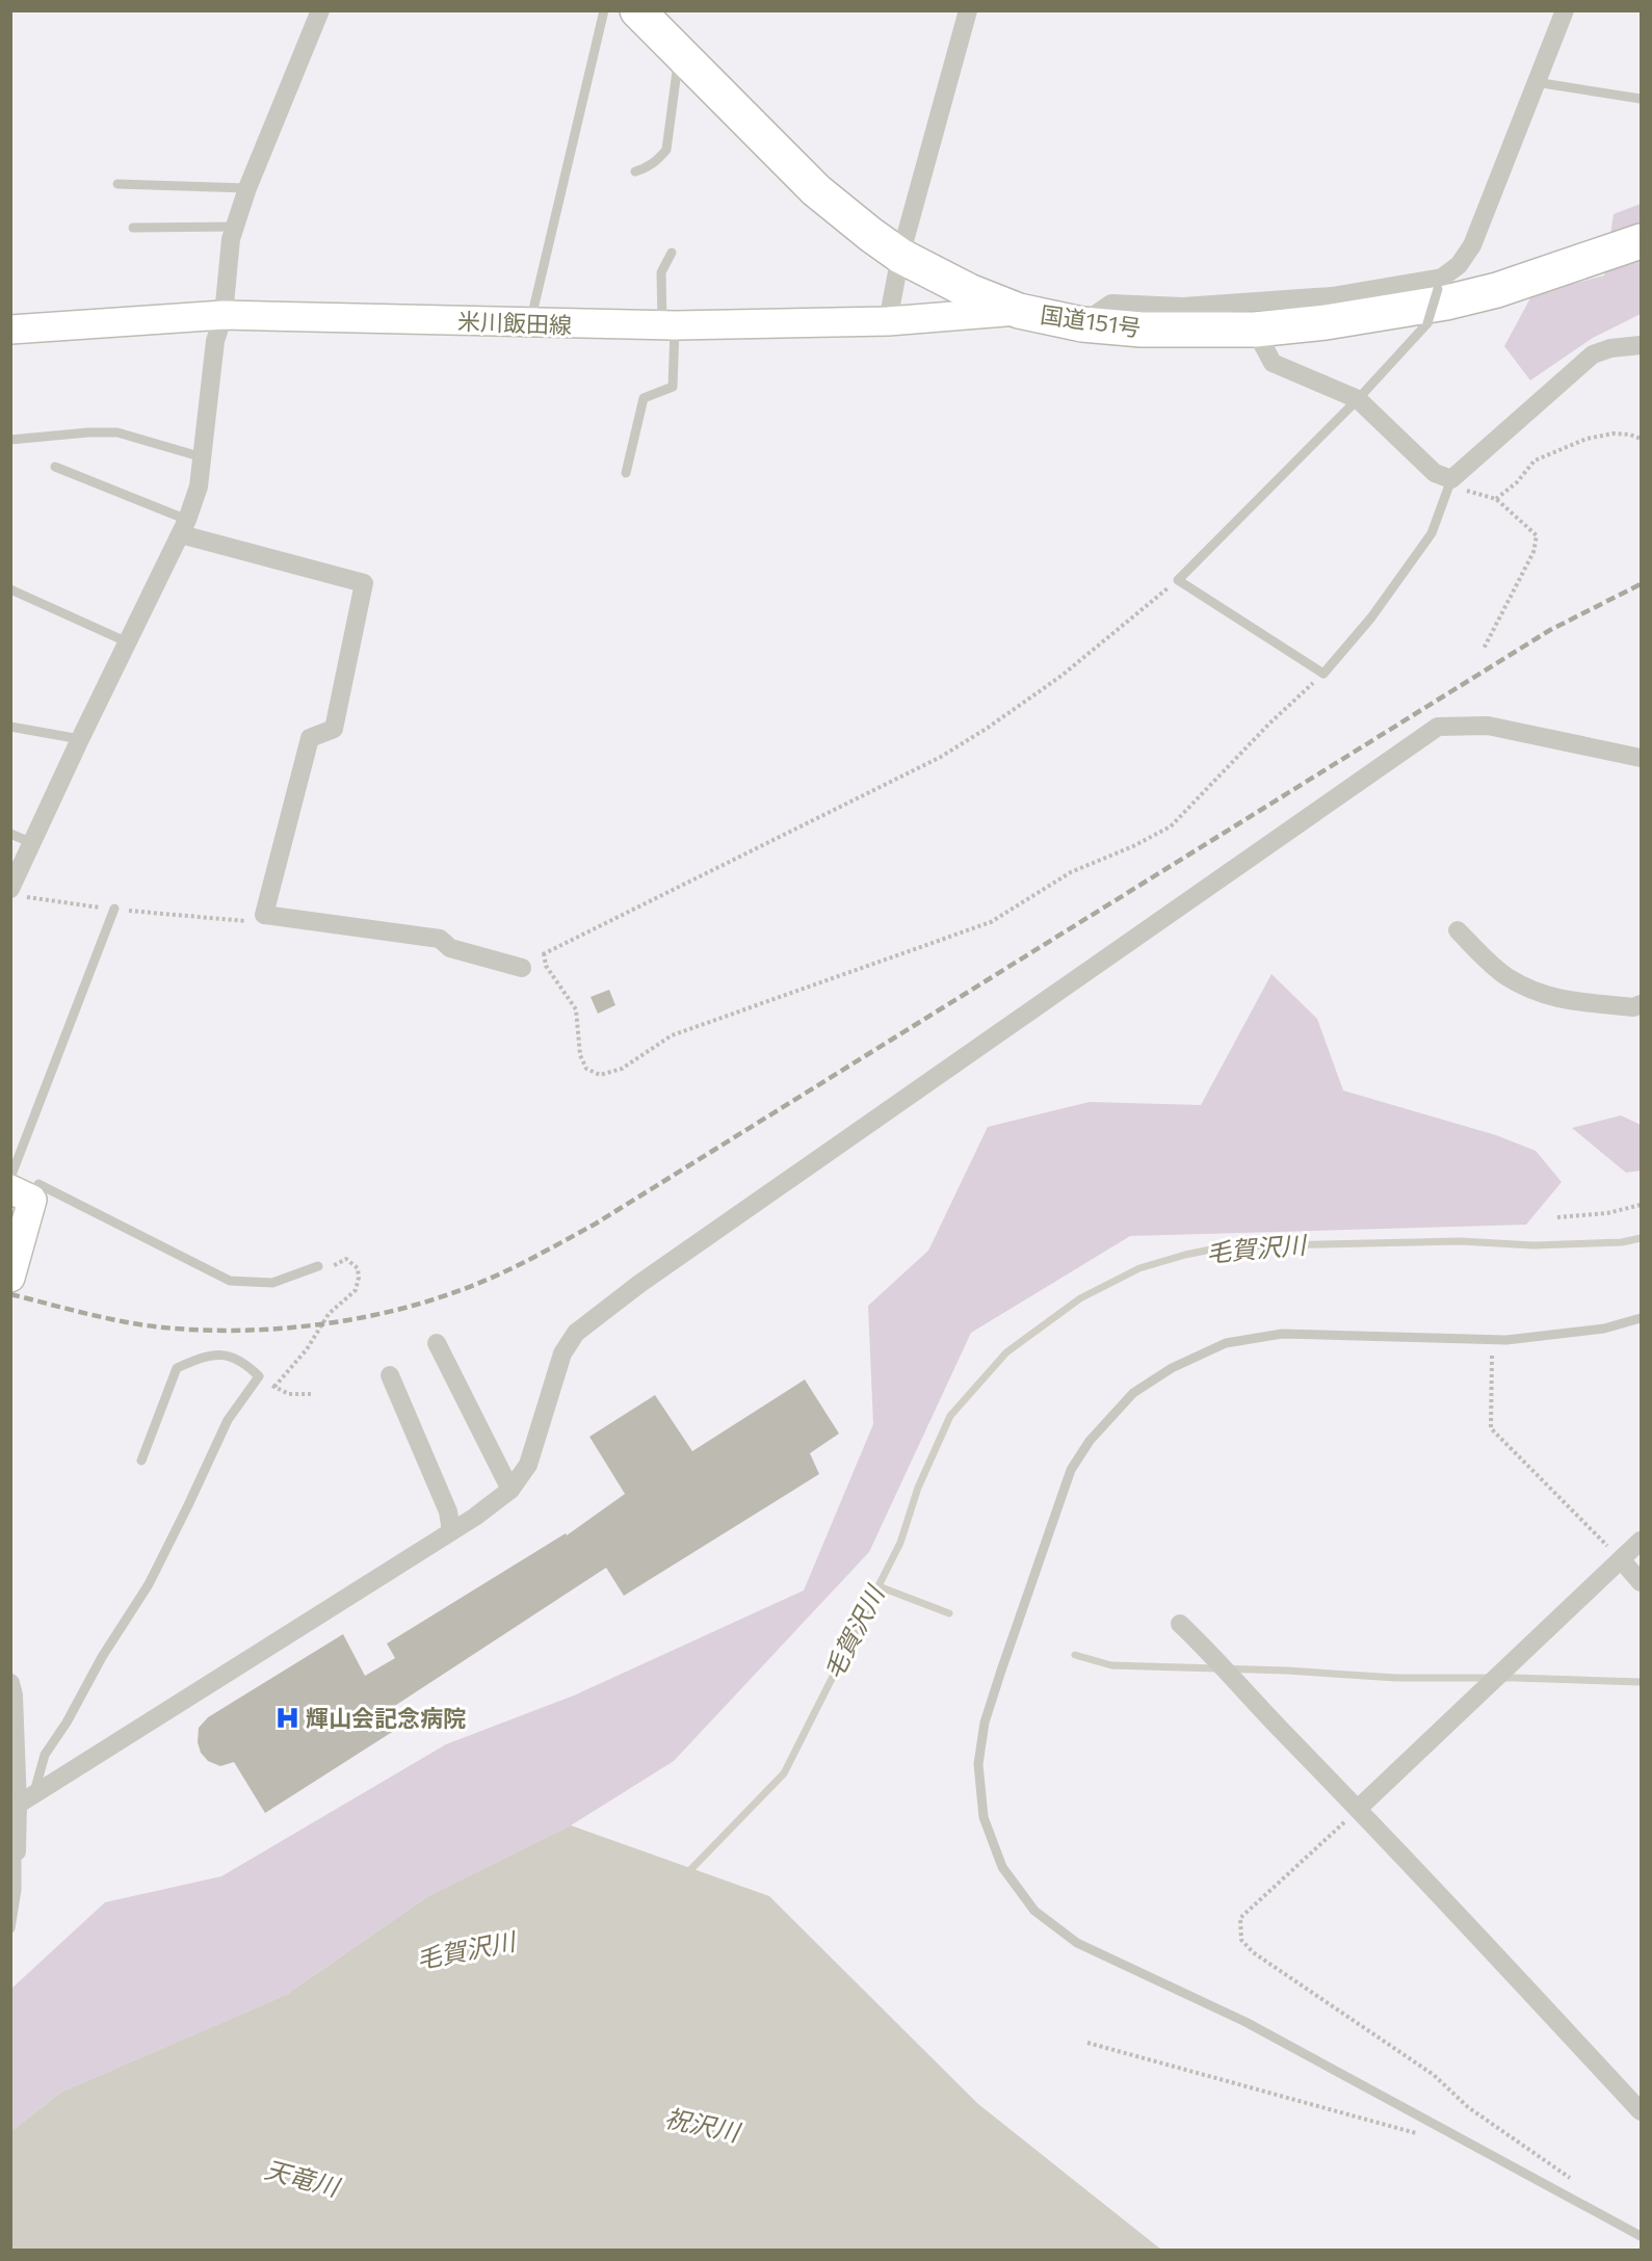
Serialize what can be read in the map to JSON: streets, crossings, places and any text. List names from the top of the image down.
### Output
{
  "streets": {
    "highway": ["国道151号"],
    "main road": ["米川飯田線"]
  },
  "crossings": [
    ["国道151号", "米川飯田線"]
  ],
  "water": ["毛賀沢川", "祝沢川", "天竜川"],
  "places": {
    "hospital": ["輝山会記念病院"]
  }
}
